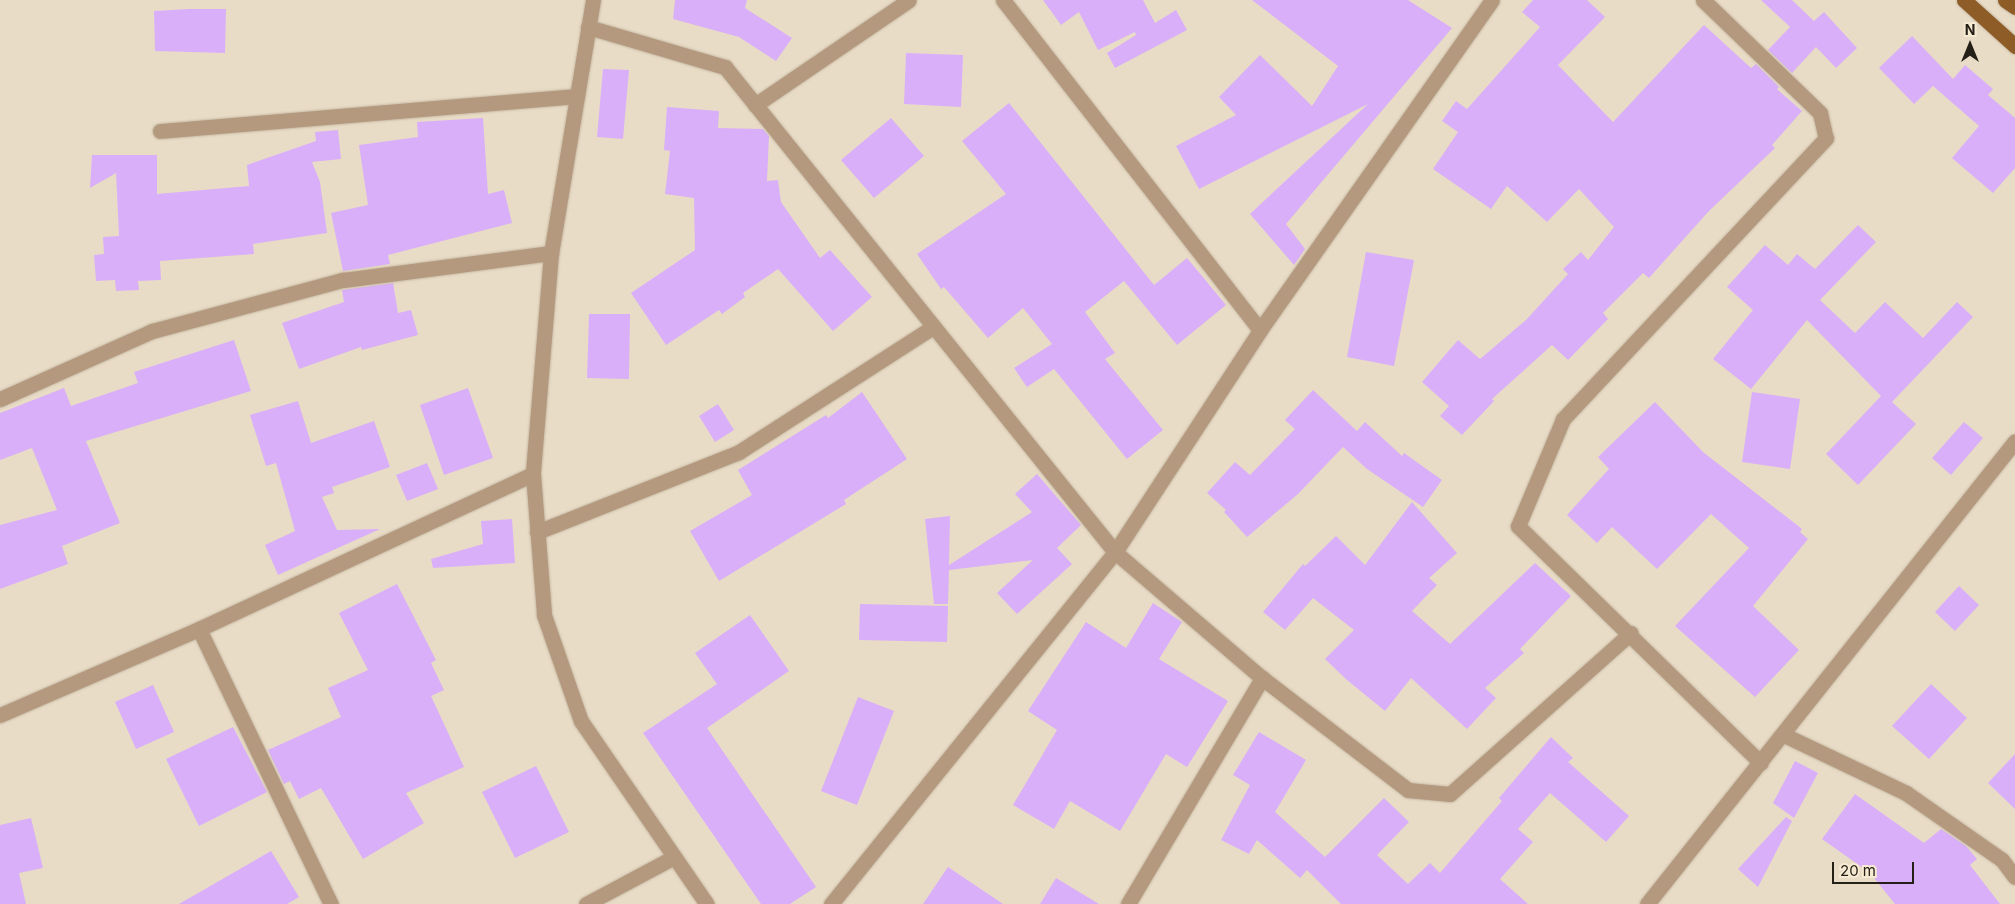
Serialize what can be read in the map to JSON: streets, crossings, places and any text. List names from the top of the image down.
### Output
{
  "scale_bar": "20 m",
  "north": "top"
}
